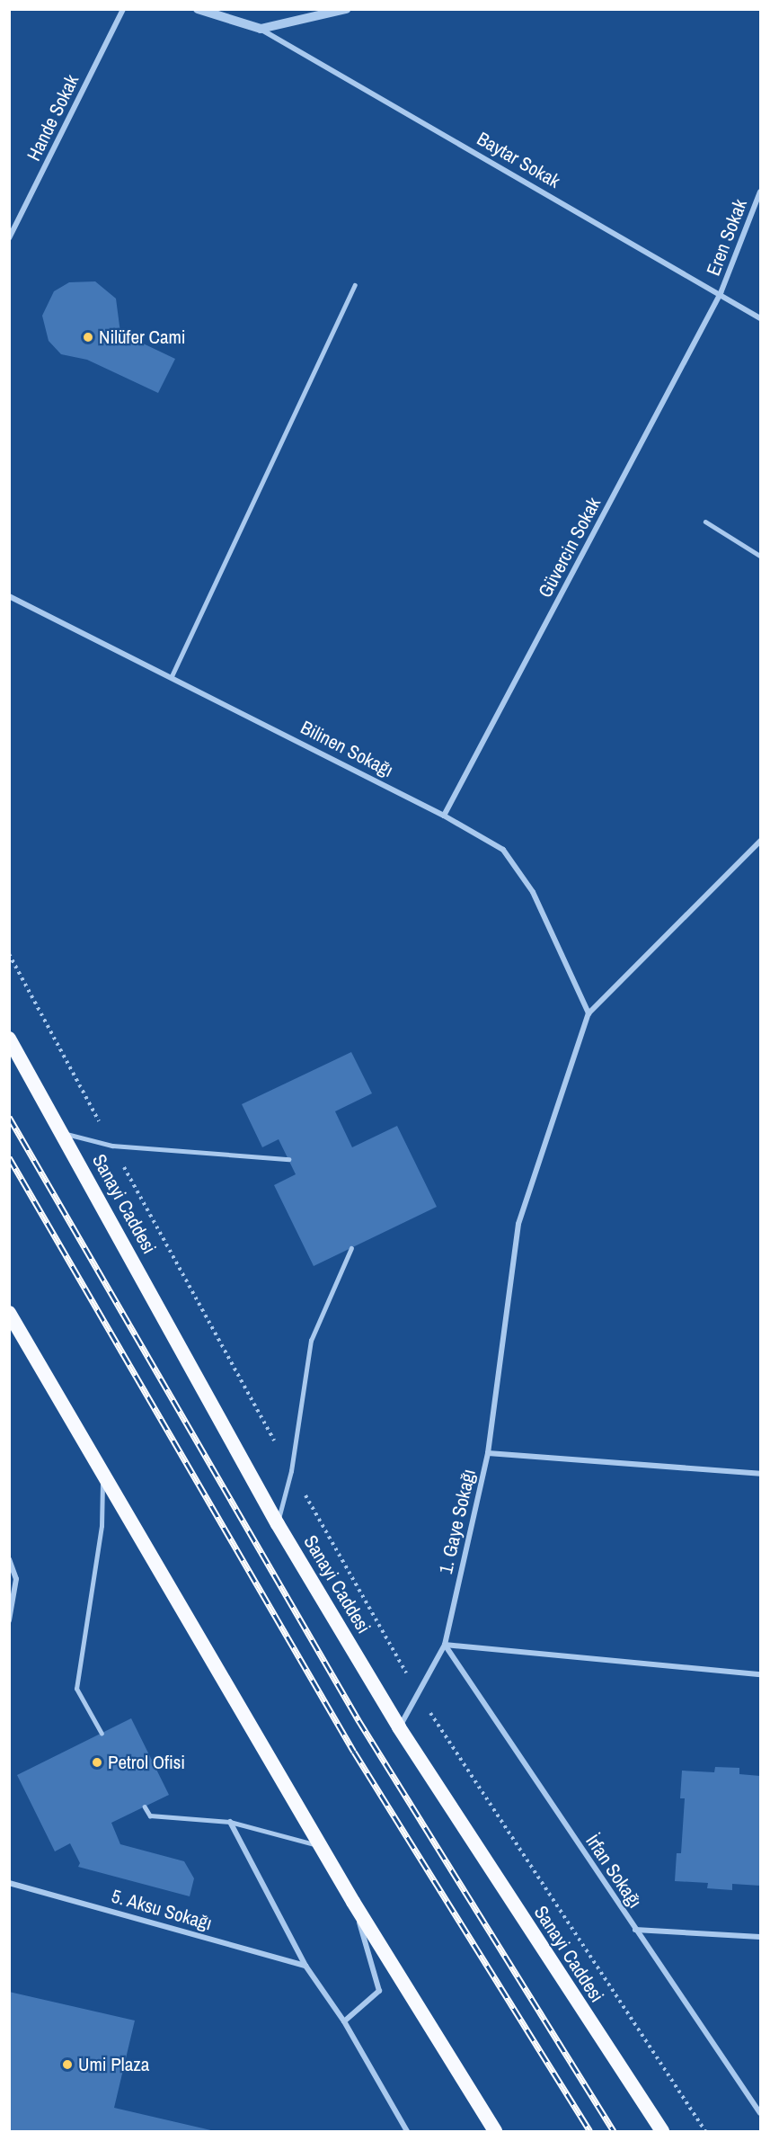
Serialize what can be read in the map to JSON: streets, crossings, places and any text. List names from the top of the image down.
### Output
{
  "streets": {
    "highway": ["Sanayi Caddesi"],
    "street": [
      "Hande Sokak",
      "Baytar Sokak",
      "Eren Sokak",
      "Güvercin Sokak",
      "Bilinen Sokağı",
      "1. Gaye Sokağı",
      "İrfan Sokağı",
      "5. Aksu Sokağı"
    ]
  },
  "crossings": [
    ["Baytar Sokak", "Eren Sokak"],
    ["Baytar Sokak", "Güvercin Sokak"],
    ["Eren Sokak", "Güvercin Sokak"],
    ["Güvercin Sokak", "Bilinen Sokağı"],
    ["Sanayi Caddesi", "1. Gaye Sokağı"],
    ["1. Gaye Sokağı", "İrfan Sokağı"]
  ],
  "places": ["Nilüfer Cami", "Petrol Ofisi", "Umi Plaza"]
}
